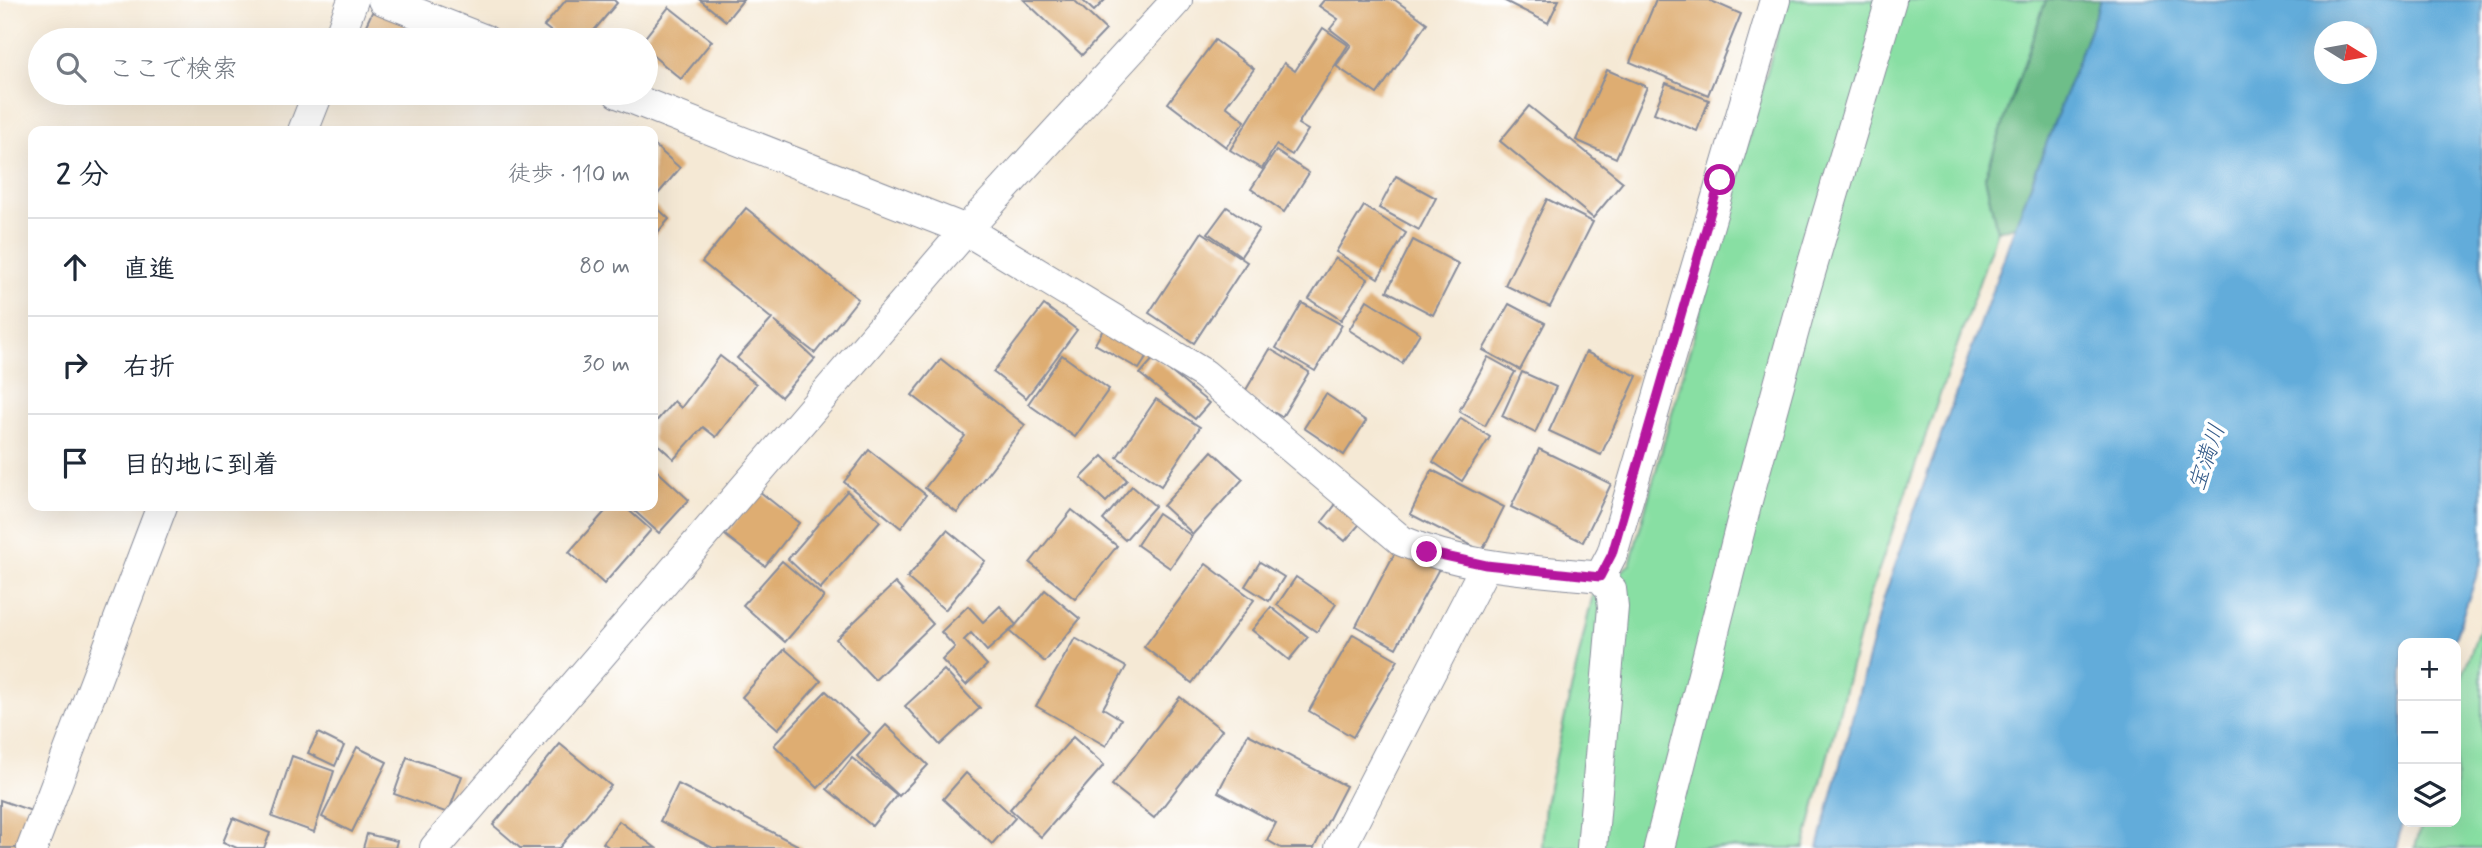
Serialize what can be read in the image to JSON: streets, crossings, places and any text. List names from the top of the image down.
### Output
{
  "water": ["宝満川"],
  "north": "right",
  "page": {
    "search": "ここで検索",
    "heading": ["2 分", "徒歩 · 110 m"],
    "list": [
      ["直進", "80 m"],
      ["右折", "30 m"],
      "目的地に到着"
    ],
    "map_buttons": ["+", "−"]
  }
}
